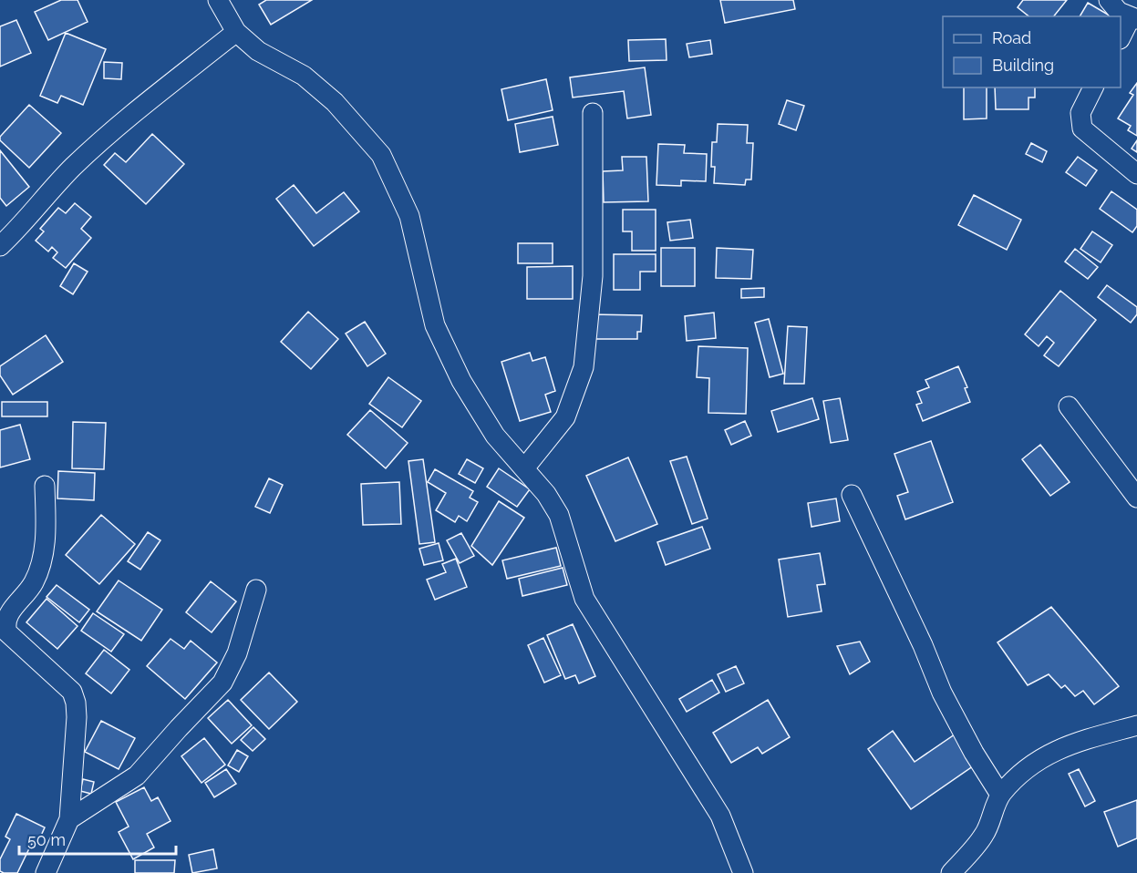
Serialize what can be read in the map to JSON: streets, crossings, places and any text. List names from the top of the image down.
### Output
{
  "legend": ["Road", "Building"],
  "scale_bar": "50 m"
}
